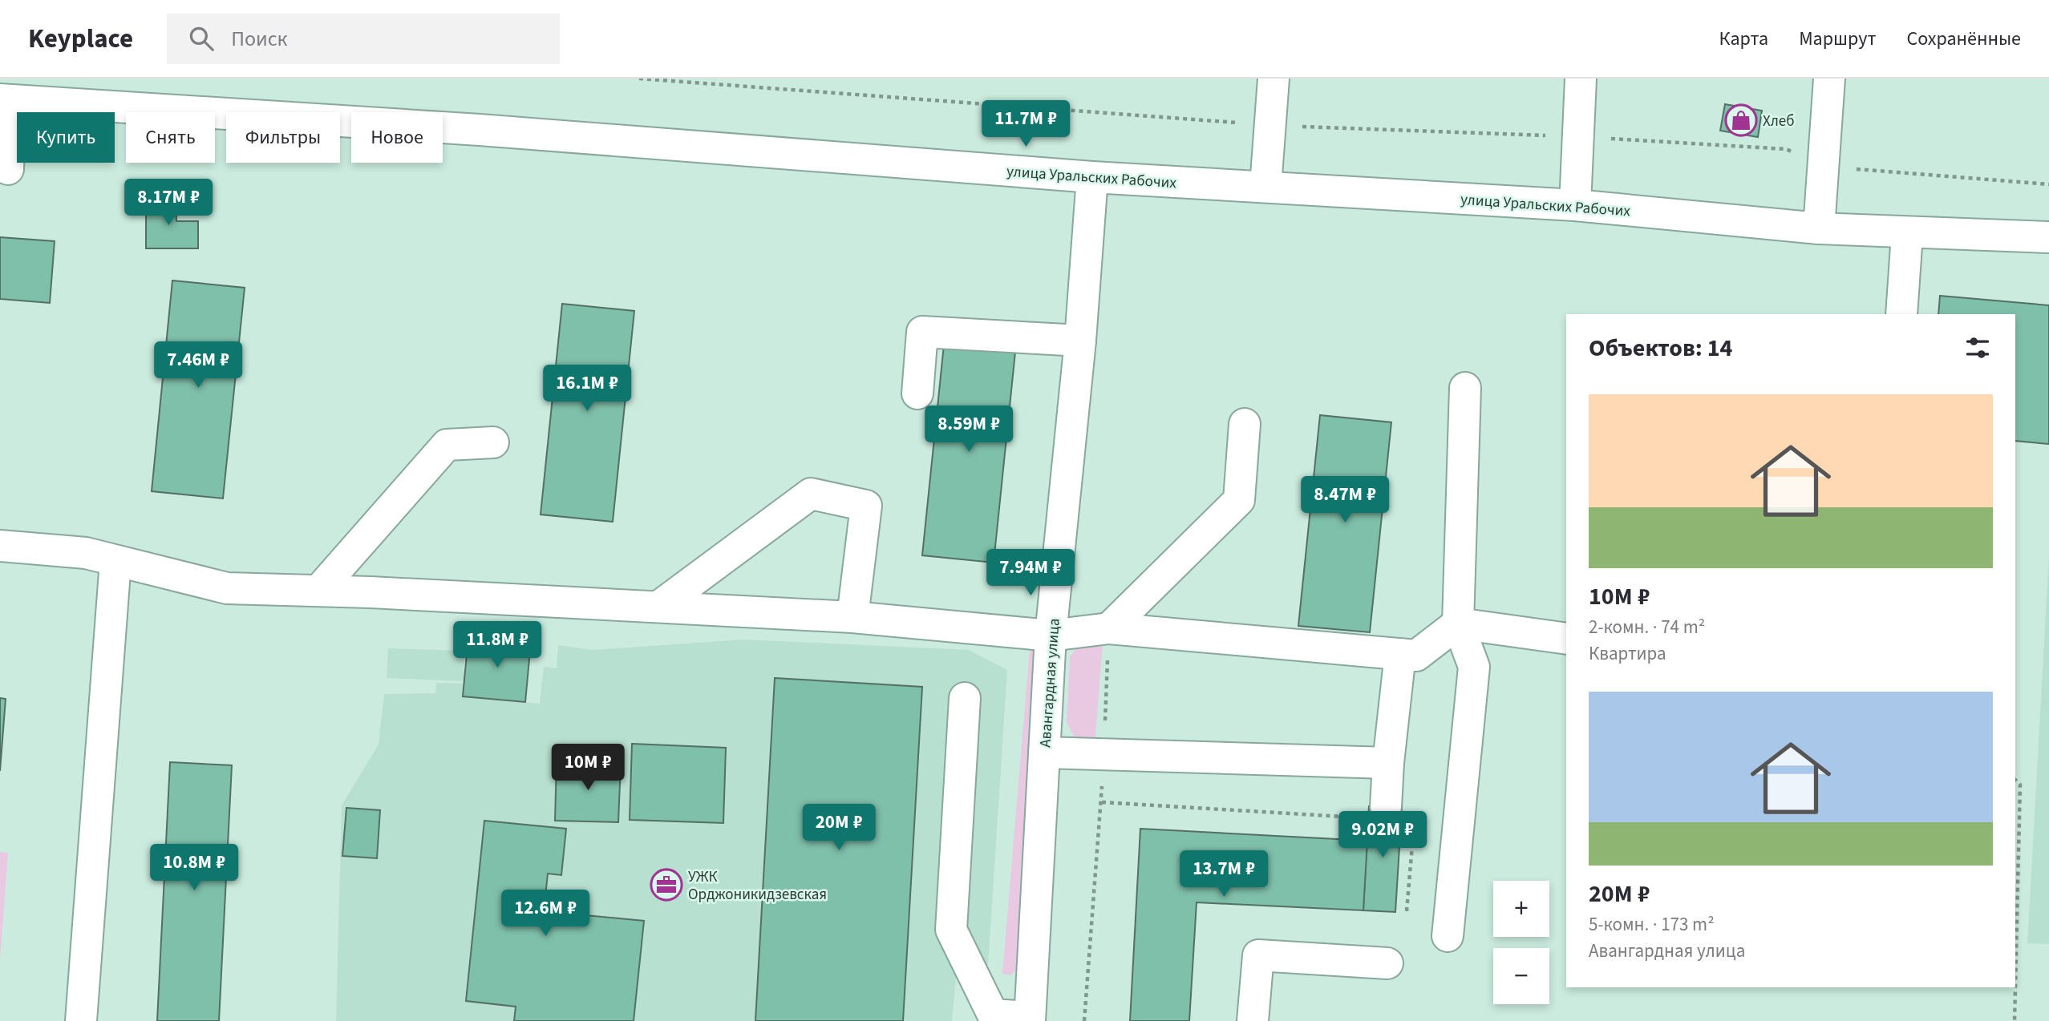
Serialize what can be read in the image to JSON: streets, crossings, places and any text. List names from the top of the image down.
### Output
{
  "streets": {
    "street": ["улица Уральских Рабочих", "Авангардная улица"]
  },
  "crossings": [
    ["улица Уральских Рабочих", "Авангардная улица"]
  ],
  "places": {
    "shop": ["Хлеб"],
    "office": ["УЖК Орджоникидзевская"]
  },
  "page": {
    "header": "Keyplace",
    "search": "Поиск",
    "nav": ["Карта", "Маршрут", "Сохранённые"],
    "price": [
      "11.7M ₽",
      "8.17M ₽",
      "7.46M ₽",
      "16.1M ₽",
      "8.59M ₽",
      "8.47M ₽",
      "7.94M ₽",
      "11.8M ₽",
      "10M ₽",
      "20M ₽",
      "9.02M ₽",
      "10.8M ₽",
      "13.7M ₽",
      "12.6M ₽"
    ],
    "chip": [
      "Купить",
      "Снять",
      "Фильтры",
      "Новое"
    ],
    "heading": "Объектов: 14",
    "list": [
      {
        "name": "10M ₽",
        "note": "2-комн. · 74 m² · Квартира"
      },
      {
        "name": "20M ₽",
        "note": "5-комн. · 173 m² · Авангардная улица"
      }
    ],
    "map_buttons": ["+", "−"]
  }
}
